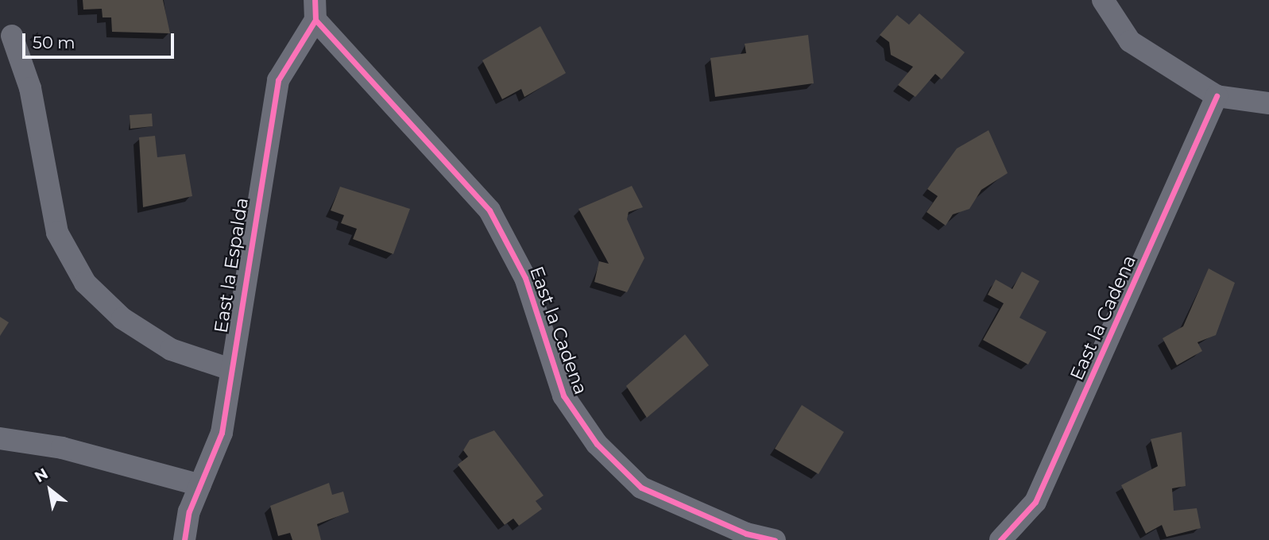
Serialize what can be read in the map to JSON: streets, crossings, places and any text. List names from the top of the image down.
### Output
{
  "streets": {
    "street": ["East la Espalda", "East la Cadena"]
  },
  "crossings": [
    ["East la Espalda", "East la Cadena"]
  ],
  "scale_bar": "50 m",
  "north": "top left"
}
